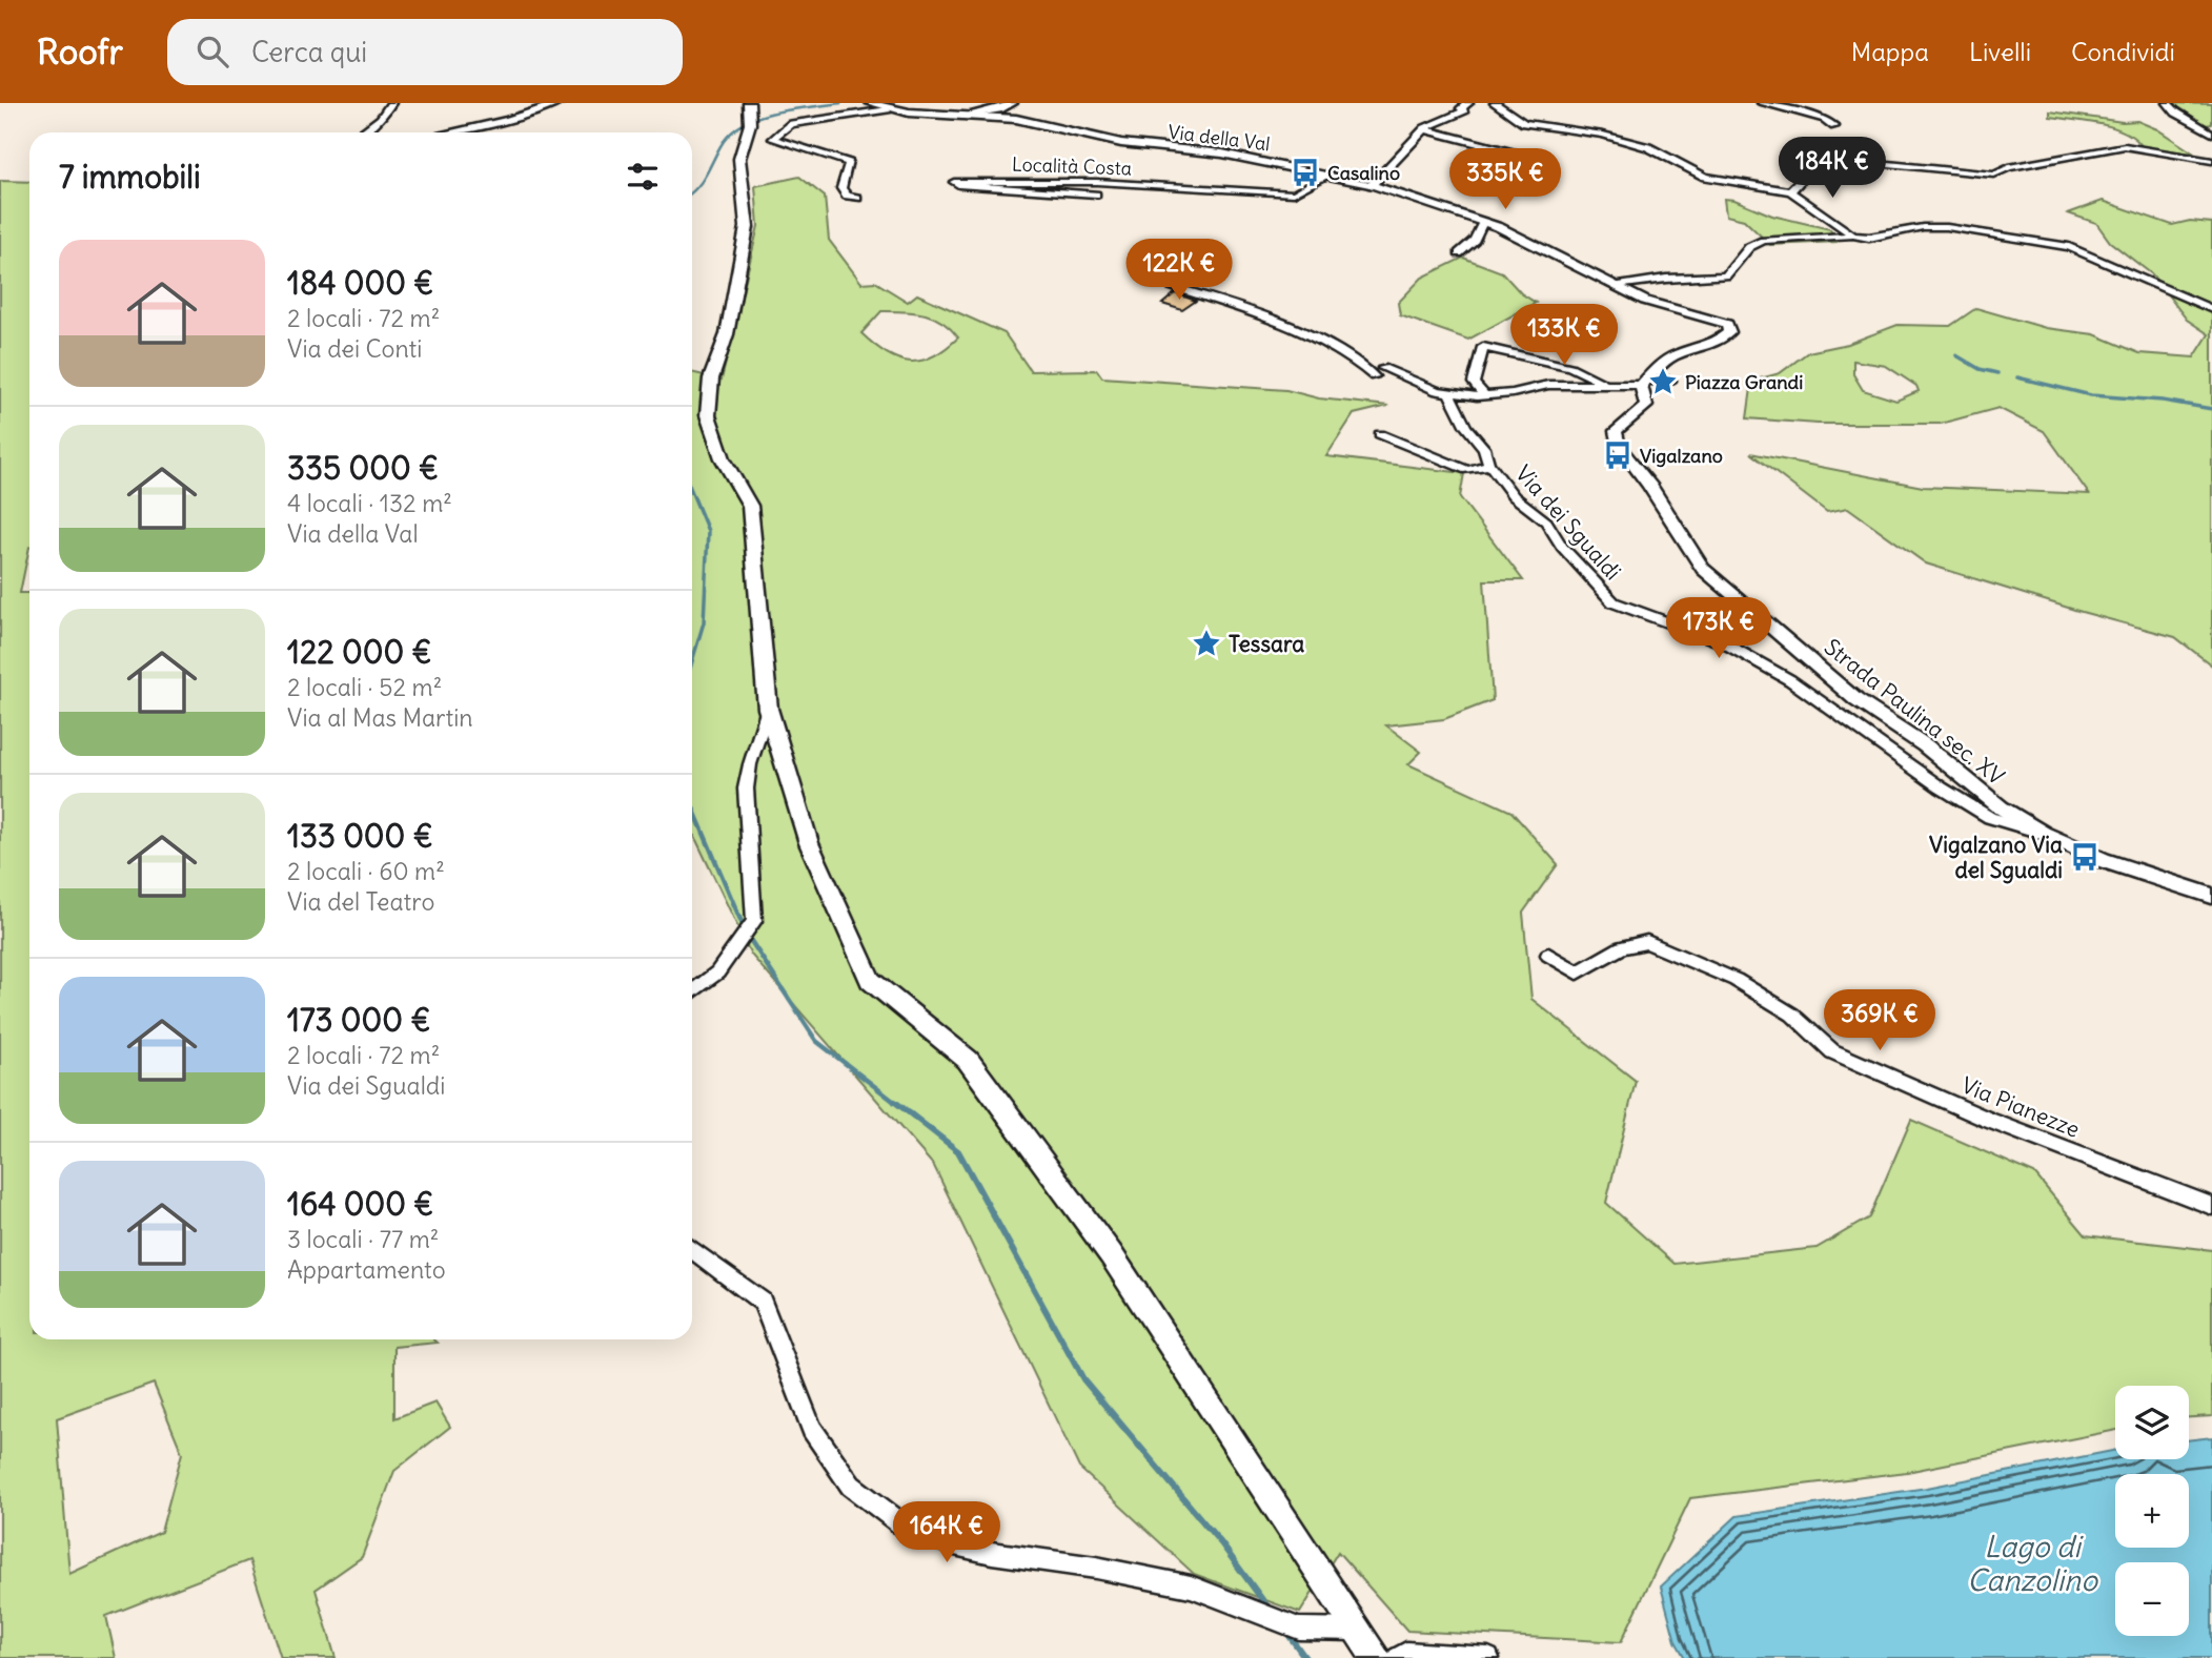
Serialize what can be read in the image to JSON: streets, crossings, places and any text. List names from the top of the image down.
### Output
{
  "streets": {
    "street": [
      "Via della Val",
      "Località Costa",
      "Via dei Sgualdi",
      "Strada Paulina sec. XV",
      "Via Pianezze"
    ]
  },
  "crossings": [
    ["Via della Val", "Località Costa"],
    ["Via dei Sgualdi", "Strada Paulina sec. XV"]
  ],
  "water": ["Lago di Canzolino"],
  "places": {
    "bus stop": ["Casalino", "Vigalzano", "Vigalzano Via del Sgualdi"],
    "place": ["Piazza Grandi", "Tessara"]
  },
  "page": {
    "header": "Roofr",
    "search": "Cerca qui",
    "nav": ["Mappa", "Livelli", "Condividi"],
    "heading": "7 immobili",
    "price": [
      "184K €",
      "335K €",
      "122K €",
      "133K €",
      "173K €",
      "369K €",
      "164K €"
    ],
    "list": [
      {
        "name": "184 000 €",
        "note": "2 locali · 72 m² · Via dei Conti"
      },
      {
        "name": "335 000 €",
        "note": "4 locali · 132 m² · Via della Val"
      },
      {
        "name": "122 000 €",
        "note": "2 locali · 52 m² · Via al Mas Martin"
      },
      {
        "name": "133 000 €",
        "note": "2 locali · 60 m² · Via del Teatro"
      },
      {
        "name": "173 000 €",
        "note": "2 locali · 72 m² · Via dei Sgualdi"
      },
      {
        "name": "164 000 €",
        "note": "3 locali · 77 m² · Appartamento"
      }
    ],
    "map_buttons": ["+", "−"]
  }
}
